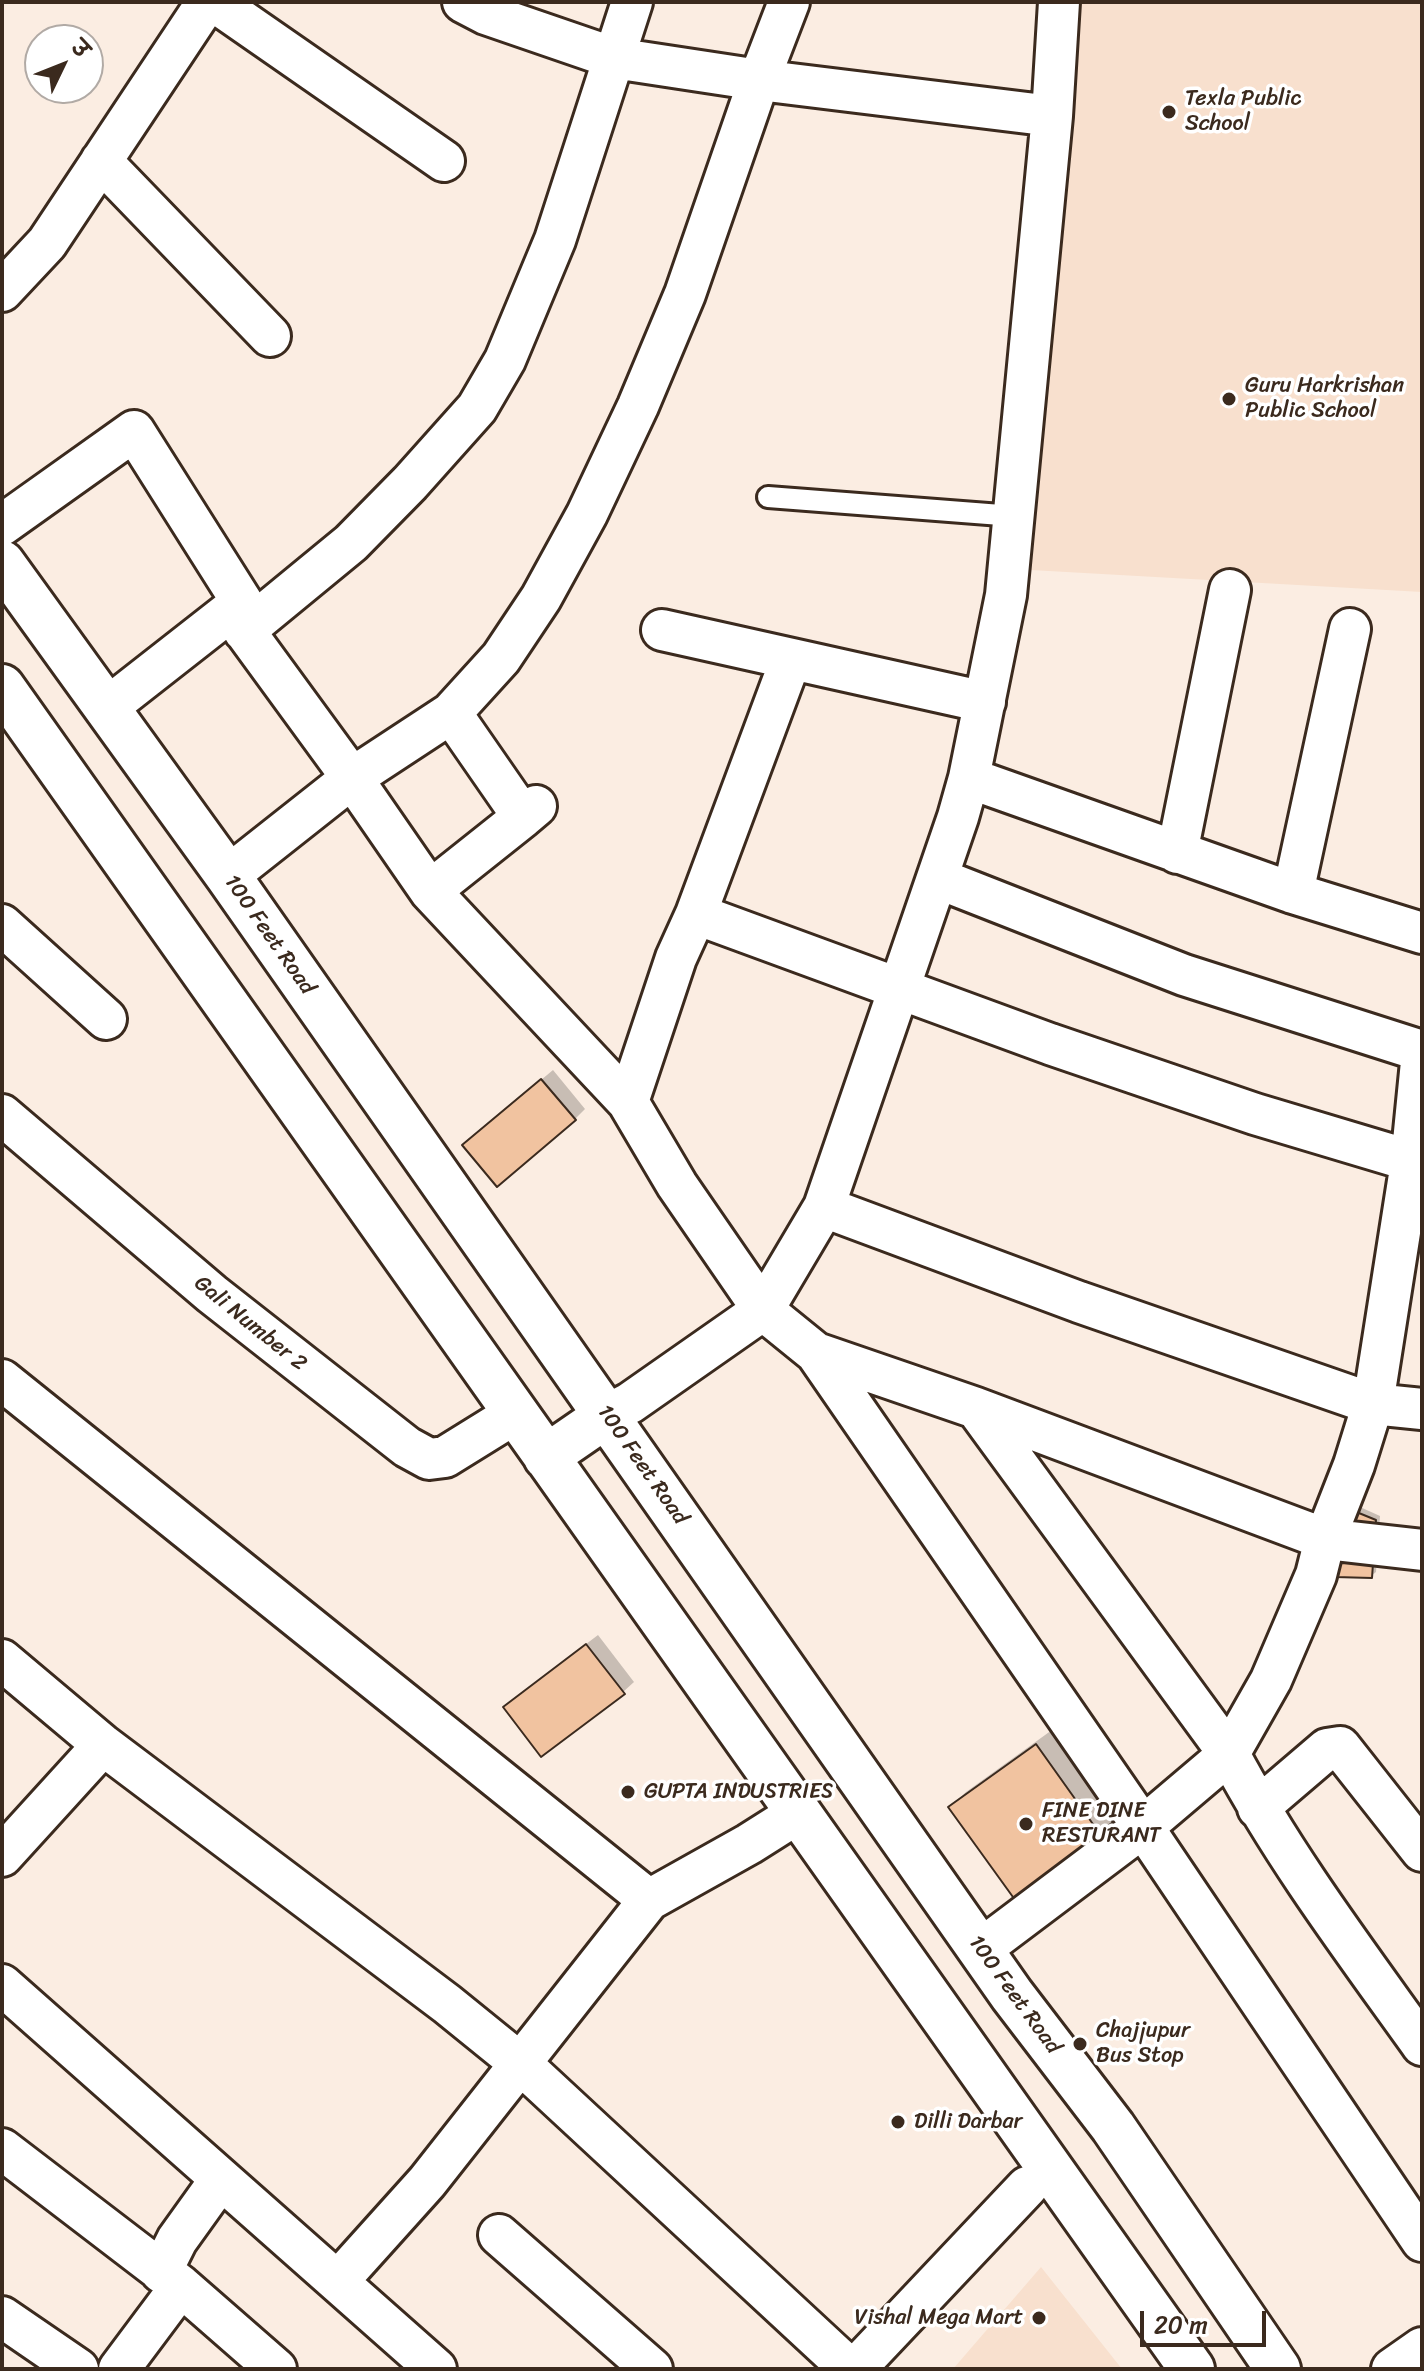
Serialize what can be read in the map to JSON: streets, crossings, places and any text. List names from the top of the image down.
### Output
{
  "streets": {
    "main road": ["100 Feet Road"],
    "street": ["Gali Number 2"]
  },
  "places": [
    "Texla Public School",
    "Guru Harkrishan Public School",
    "GUPTA INDUSTRIES",
    "FINE DINE RESTURANT",
    "Chajjupur Bus Stop",
    "Dilli Darbar",
    "Vishal Mega Mart"
  ],
  "scale_bar": "20 m",
  "north": "top right"
}
